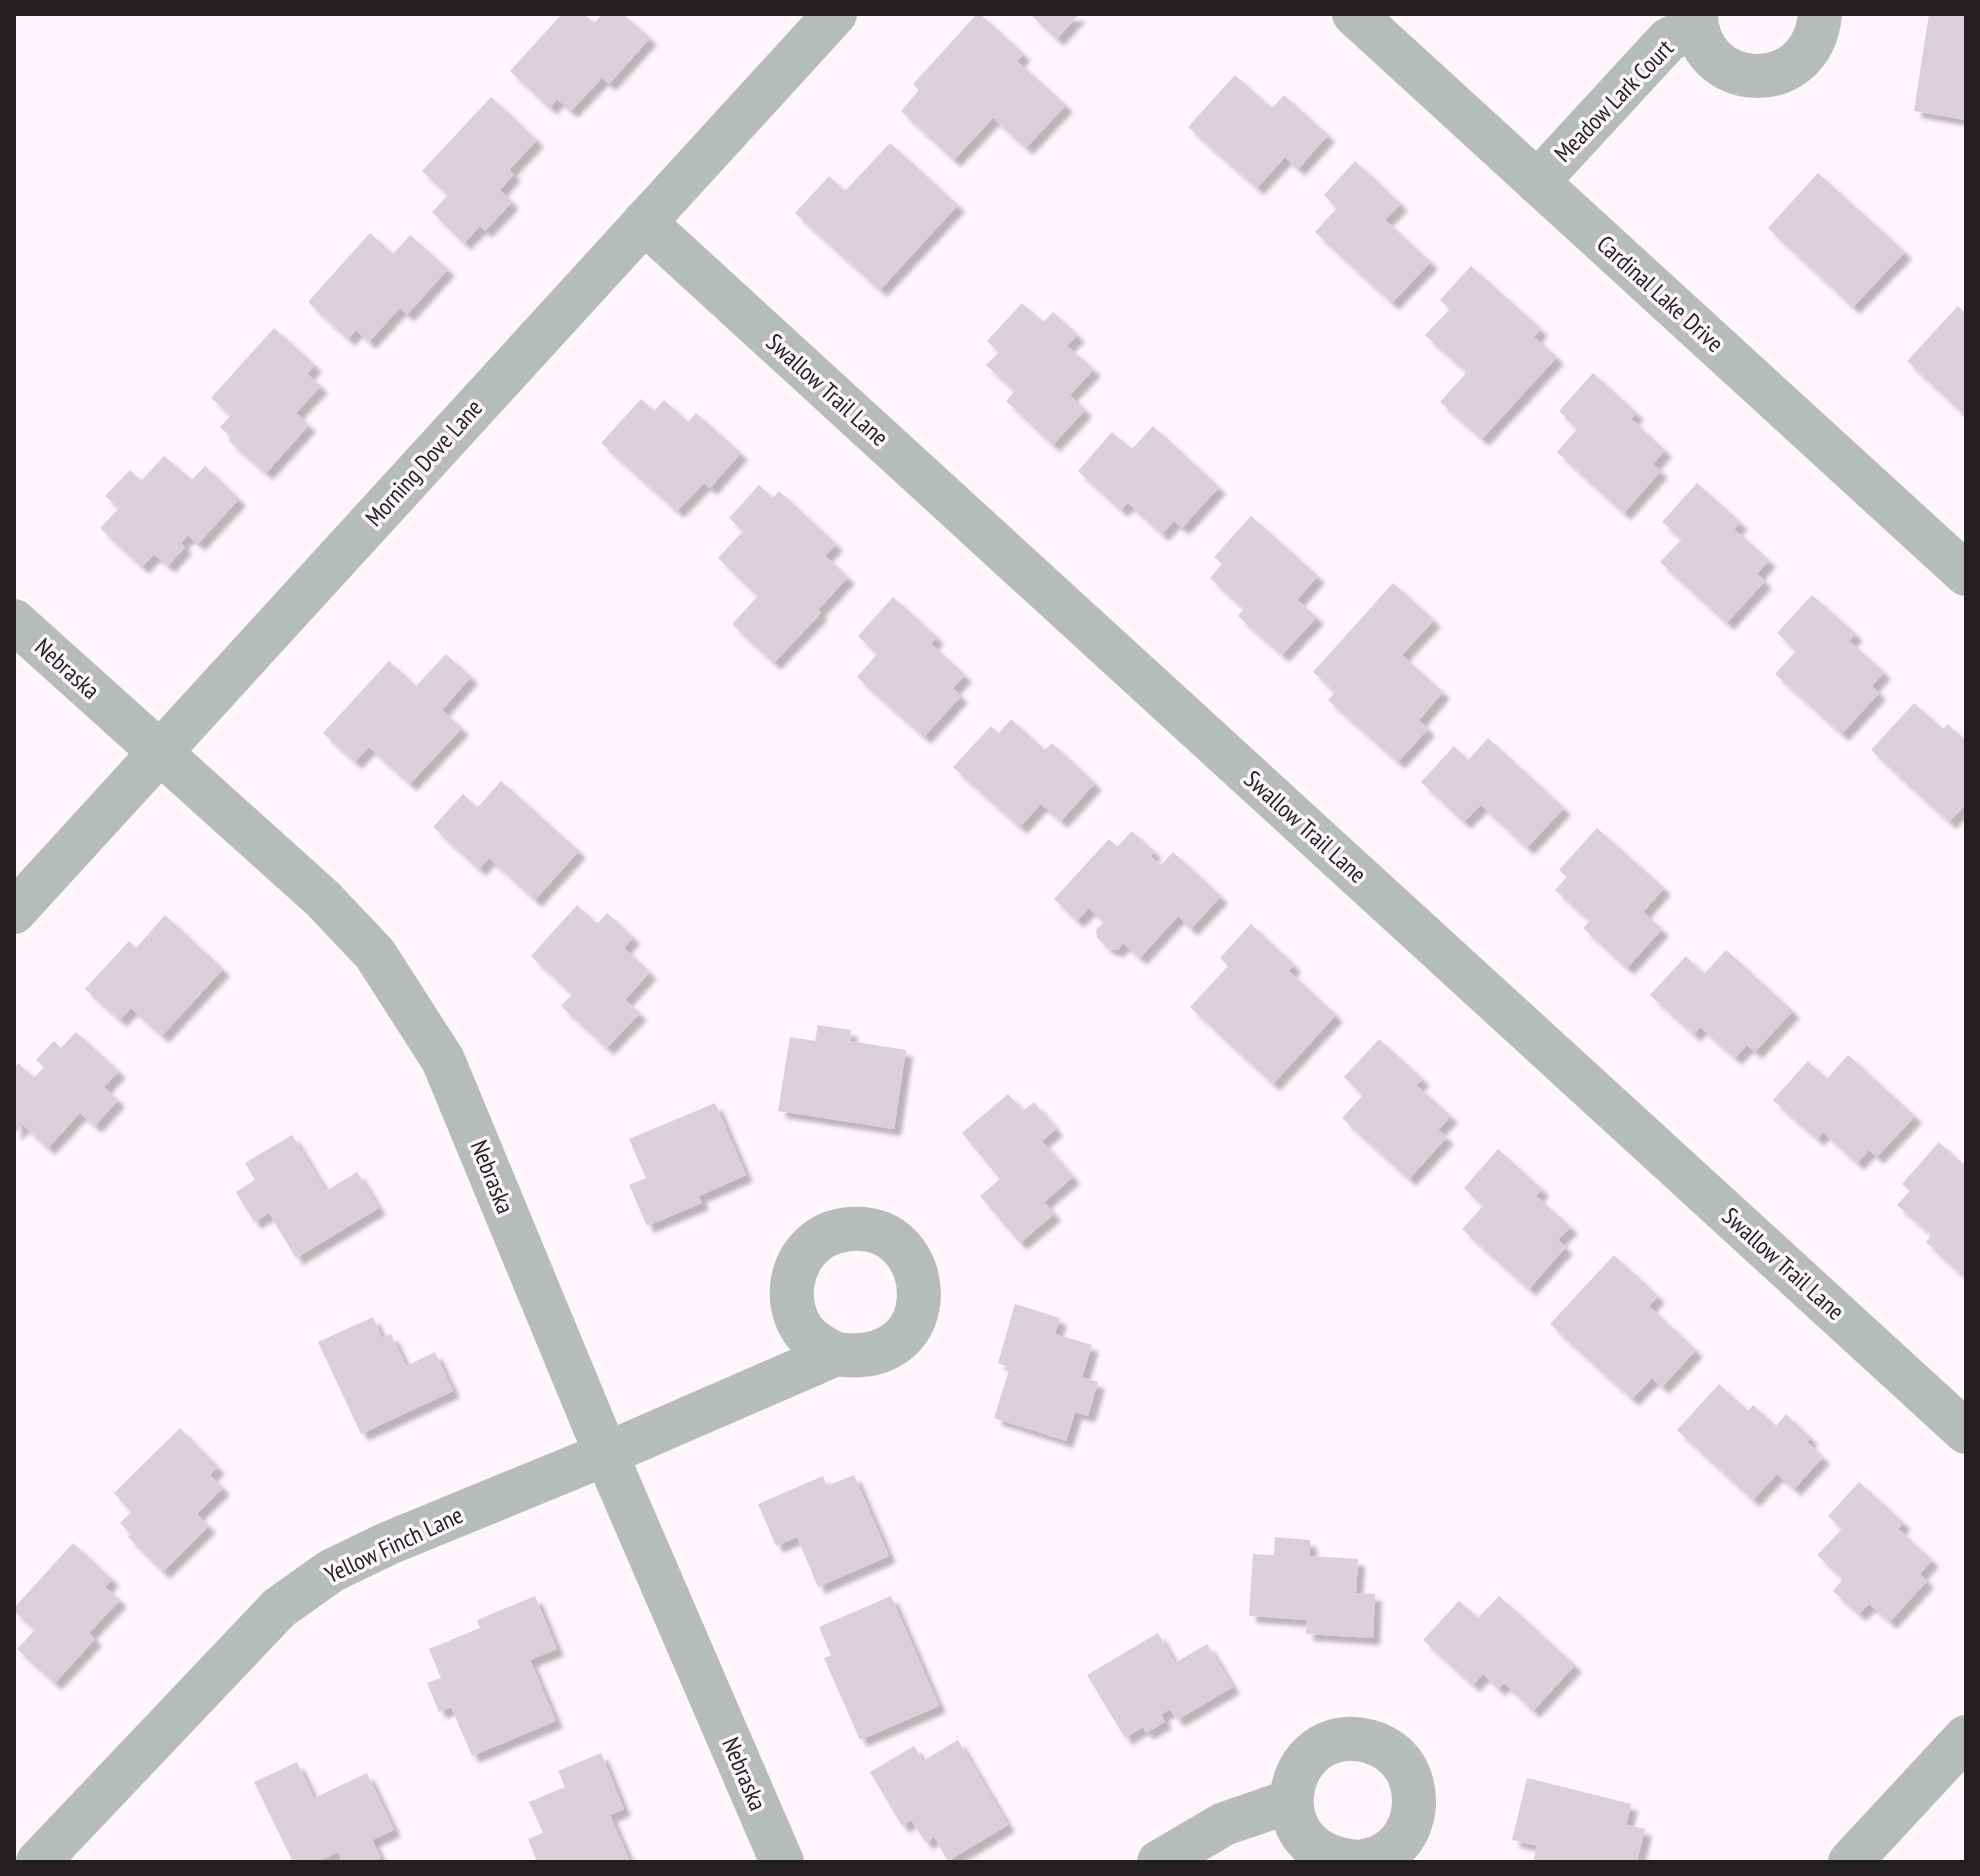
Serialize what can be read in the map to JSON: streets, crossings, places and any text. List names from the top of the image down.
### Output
{
  "streets": {
    "street": [
      "Meadow Lark Court",
      "Cardinal Lake Drive",
      "Swallow Trail Lane",
      "Morning Dove Lane",
      "Nebraska",
      "Yellow Finch Lane"
    ]
  },
  "crossings": [
    ["Meadow Lark Court", "Cardinal Lake Drive"],
    ["Swallow Trail Lane", "Morning Dove Lane"],
    ["Morning Dove Lane", "Nebraska"],
    ["Nebraska", "Yellow Finch Lane"]
  ]
}
